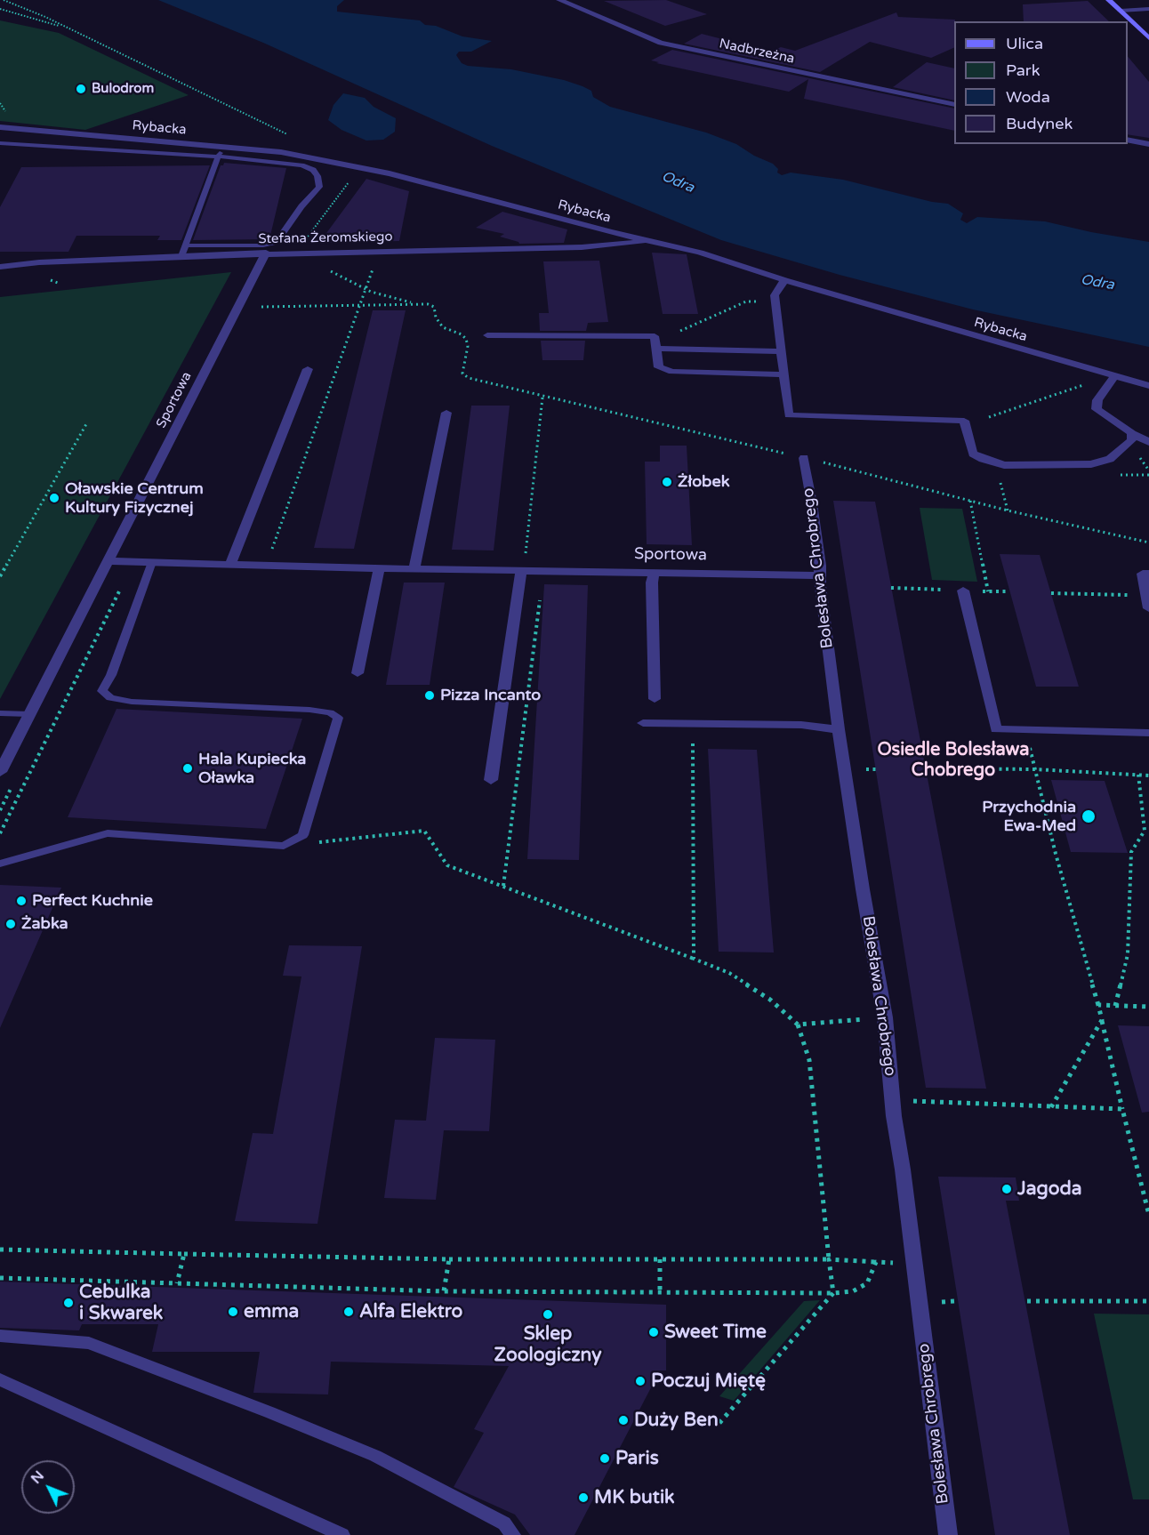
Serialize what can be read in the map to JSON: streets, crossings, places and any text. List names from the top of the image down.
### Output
{
  "streets": {
    "street": [
      "Nadbrzeżna",
      "Rybacka",
      "Stefana Żeromskiego",
      "Sportowa",
      "Bolesława Chrobrego"
    ]
  },
  "crossings": [
    ["Rybacka", "Stefana Żeromskiego"],
    ["Stefana Żeromskiego", "Sportowa"],
    ["Sportowa", "Bolesława Chrobrego"]
  ],
  "districts": ["Osiedle Bolesława Chobrego"],
  "water": ["Odra"],
  "places": [
    "Bulodrom",
    "Żłobek",
    "Oławskie Centrum Kultury Fizycznej",
    "Pizza Incanto",
    "Hala Kupiecka Oławka",
    "Przychodnia Ewa-Med",
    "Perfect Kuchnie",
    "Żabka",
    "Jagoda",
    "Cebulka i Skwarek",
    "emma",
    "Alfa Elektro",
    "Sklep Zoologiczny",
    "Sweet Time",
    "Poczuj Miętę",
    "Duży Ben",
    "Paris",
    "MK butik"
  ],
  "legend": [
    "Ulica",
    "Park",
    "Woda",
    "Budynek"
  ],
  "north": "top left"
}
